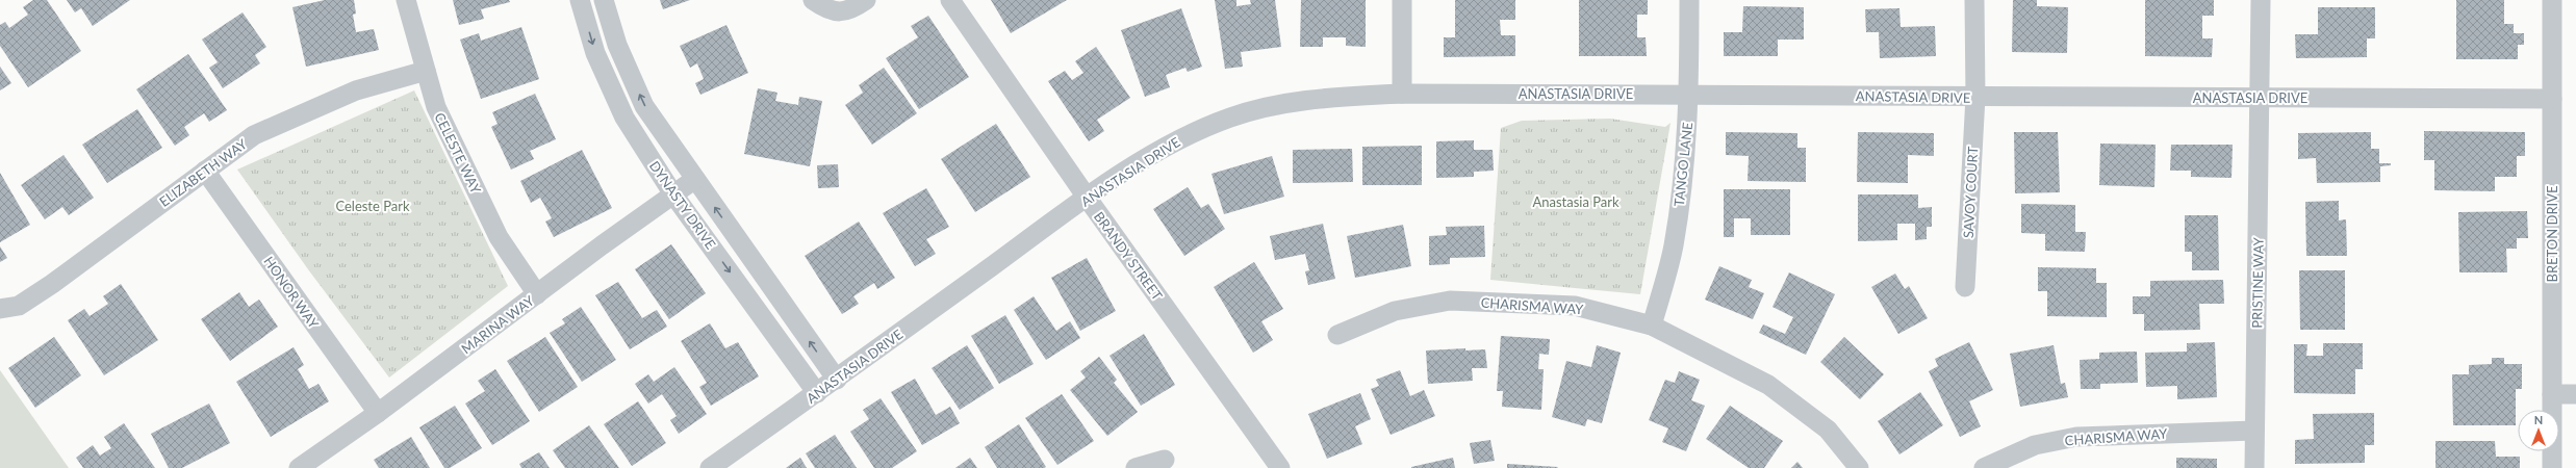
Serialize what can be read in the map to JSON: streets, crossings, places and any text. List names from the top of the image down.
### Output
{
  "streets": {
    "street": [
      "ANASTASIA DRIVE",
      "CELESTE WAY",
      "TANGO LANE",
      "ELIZABETH WAY",
      "SAVOY COURT",
      "DYNASTY DRIVE",
      "BRETON DRIVE",
      "BRANDY STREET",
      "PRISTINE WAY",
      "HONOR WAY",
      "CHARISMA WAY",
      "MARINA WAY"
    ]
  },
  "crossings": [
    ["ANASTASIA DRIVE", "TANGO LANE"],
    ["ANASTASIA DRIVE", "SAVOY COURT"],
    ["ANASTASIA DRIVE", "DYNASTY DRIVE"],
    ["ANASTASIA DRIVE", "BRETON DRIVE"],
    ["ANASTASIA DRIVE", "BRANDY STREET"],
    ["ANASTASIA DRIVE", "PRISTINE WAY"],
    ["CELESTE WAY", "ELIZABETH WAY"],
    ["CELESTE WAY", "MARINA WAY"],
    ["TANGO LANE", "CHARISMA WAY"],
    ["ELIZABETH WAY", "HONOR WAY"],
    ["DYNASTY DRIVE", "MARINA WAY"],
    ["PRISTINE WAY", "CHARISMA WAY"],
    ["HONOR WAY", "MARINA WAY"]
  ],
  "parks": ["Anastasia Park", "Celeste Park"],
  "north": "top"
}
